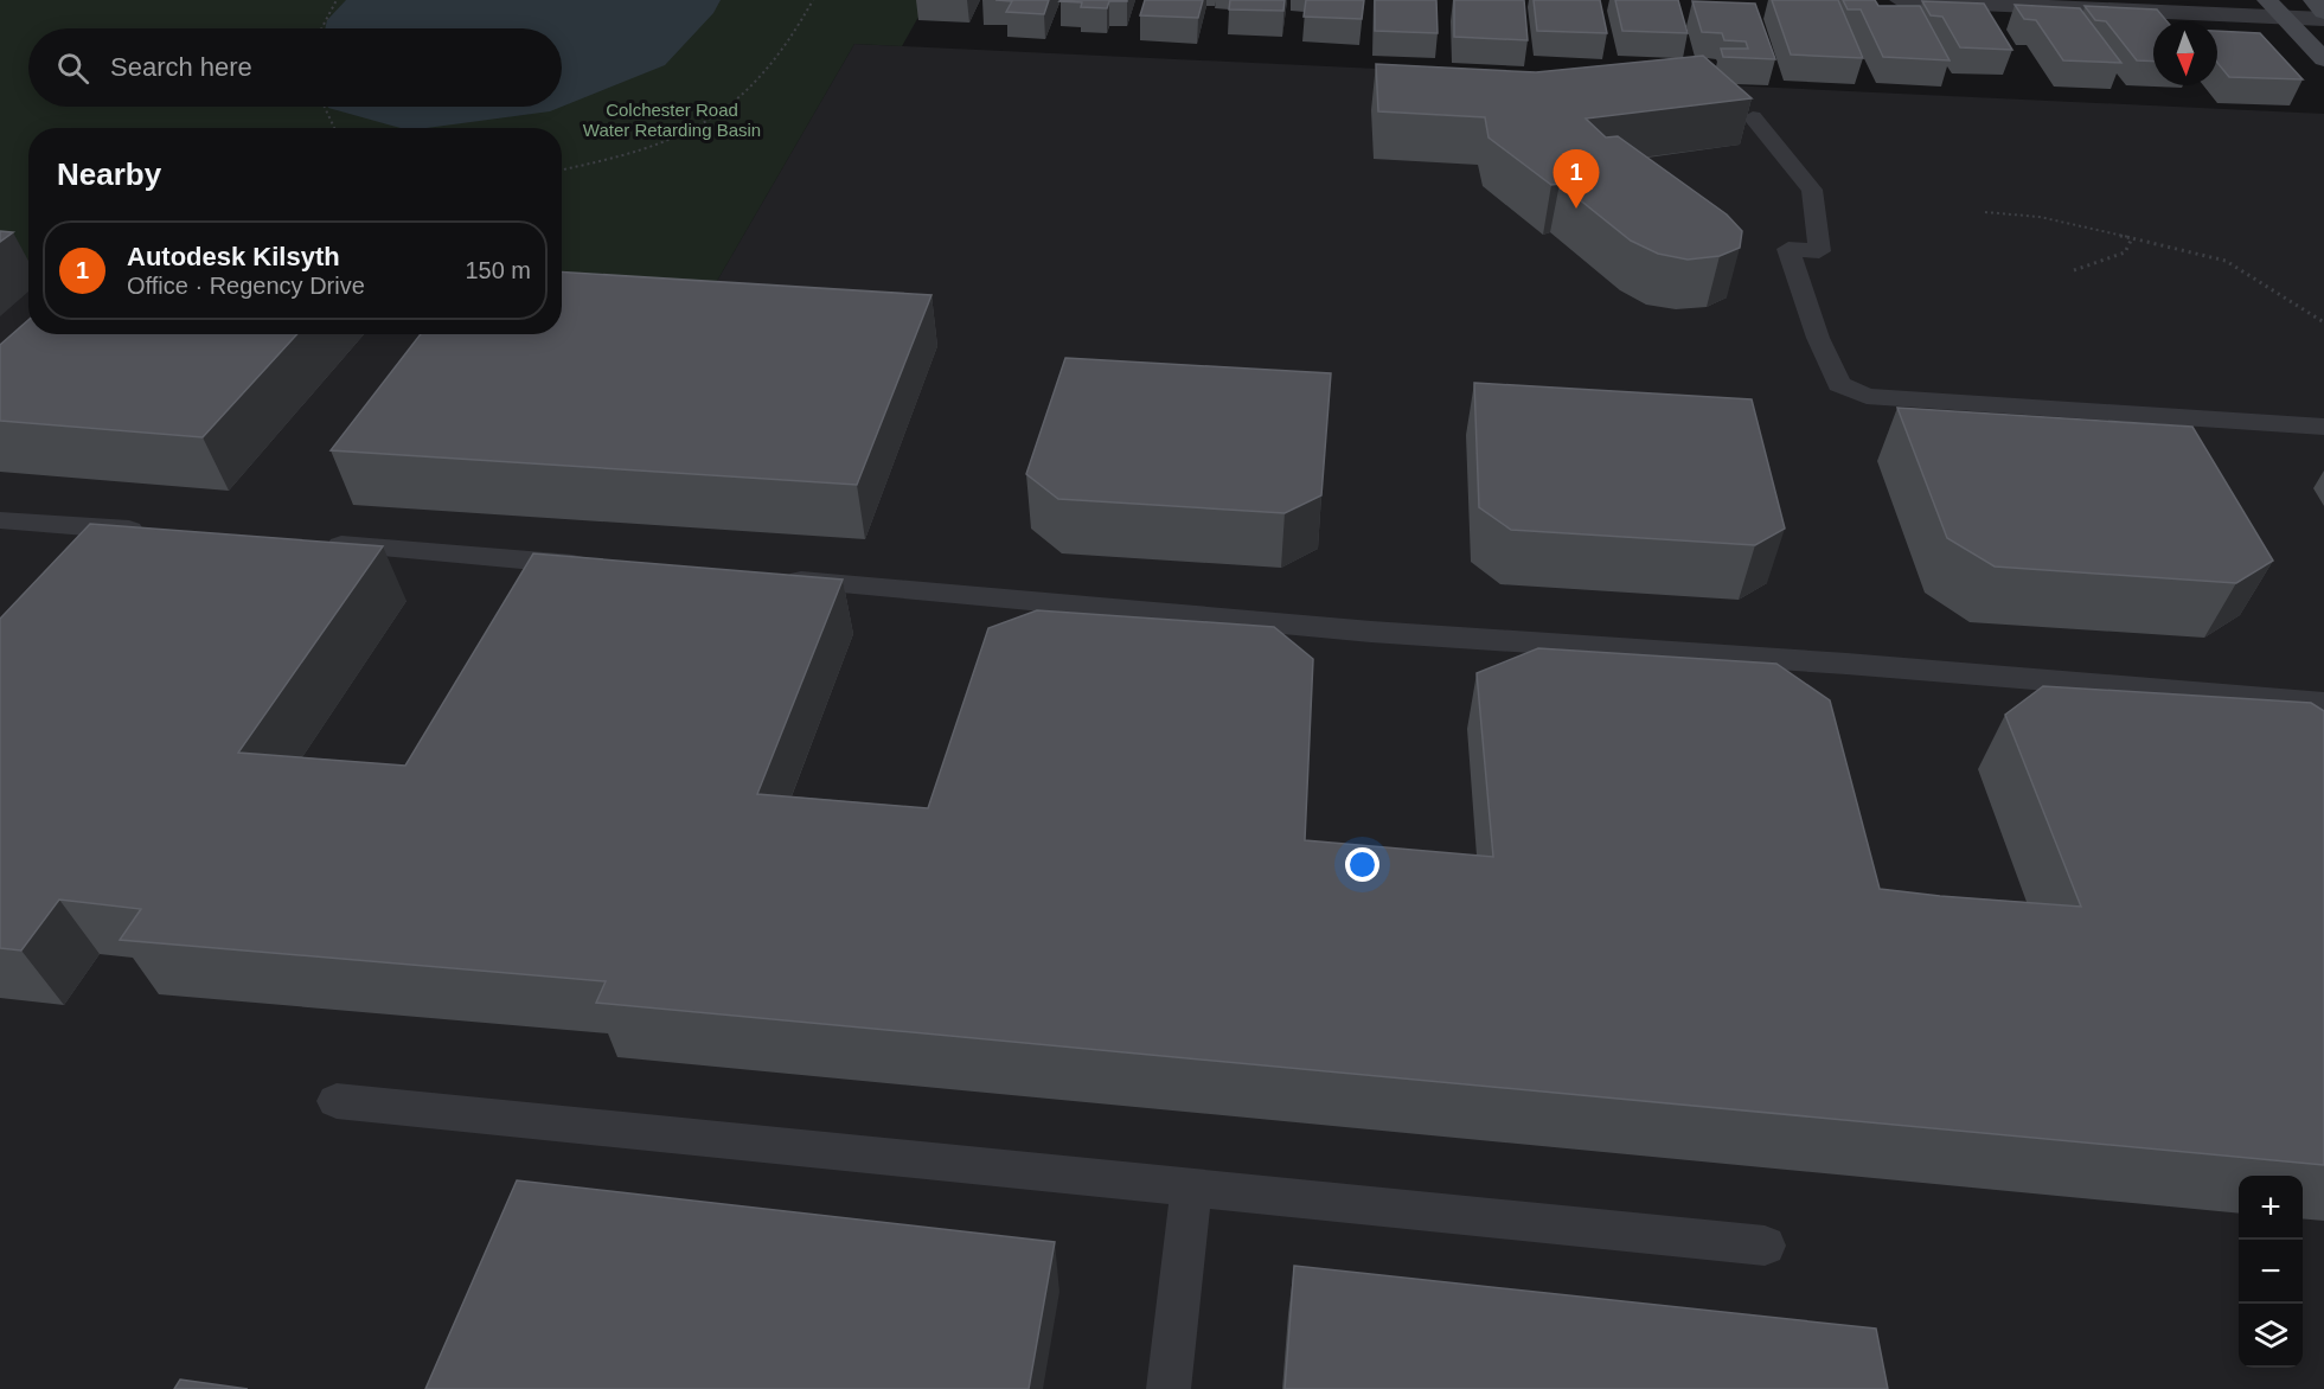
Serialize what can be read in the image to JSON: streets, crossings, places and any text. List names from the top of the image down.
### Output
{
  "parks": ["Colchester Road Water Retarding Basin"],
  "north": "bottom",
  "page": {
    "search": "Search here",
    "heading": "Nearby",
    "pins": "1",
    "list": [
      {
        "mark": "1",
        "name": "Autodesk Kilsyth",
        "note": "Office · Regency Drive",
        "value": "150 m"
      }
    ],
    "map_buttons": ["+", "−"]
  }
}
